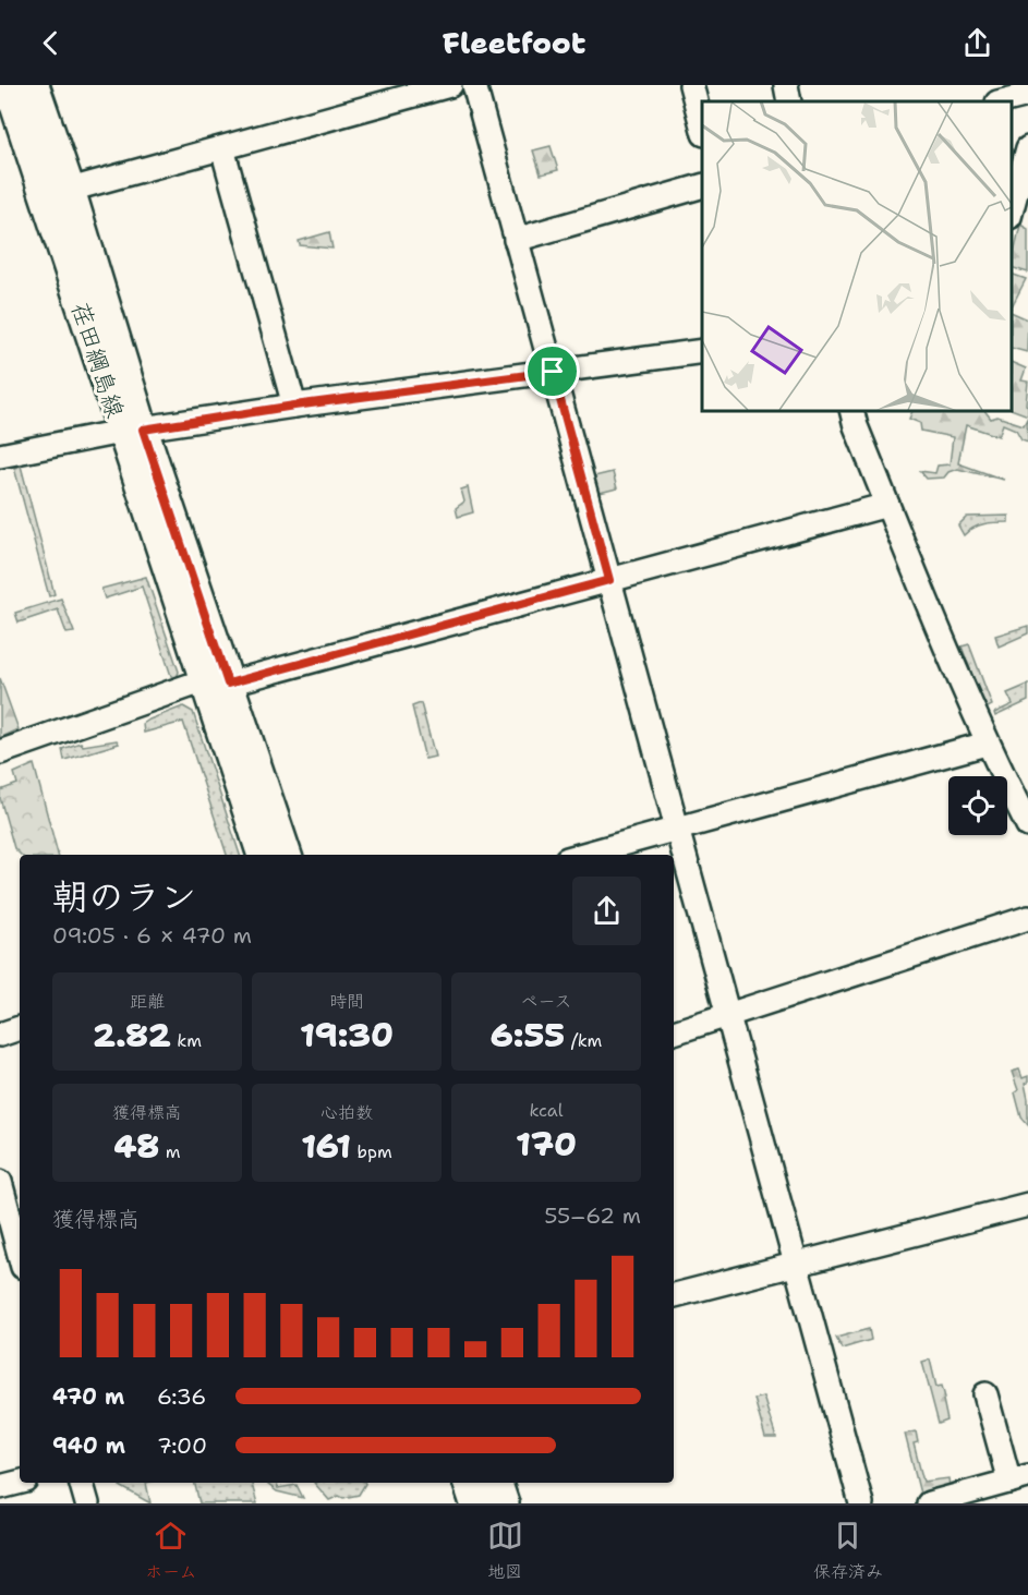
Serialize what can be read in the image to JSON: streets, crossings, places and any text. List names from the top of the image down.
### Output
{
  "streets": {
    "main road": ["荏田綱島線"]
  },
  "page": {
    "header": "Fleetfoot",
    "heading": ["朝のラン", "09:05 · 6 × 470 m"],
    "stats": [
      ["距離", "2.82 km"],
      ["時間", "19:30"],
      ["ペース", "6:55 /km"],
      ["獲得標高", "48 m"],
      ["心拍数", "161 bpm"],
      ["kcal", "170"]
    ],
    "chart": ["獲得標高", "55–62 m"],
    "list": [
      {
        "name": "470 m",
        "note": "6:36"
      },
      {
        "name": "940 m",
        "note": "7:00"
      }
    ],
    "tabs": ["ホーム", "地図", "保存済み"]
  }
}
